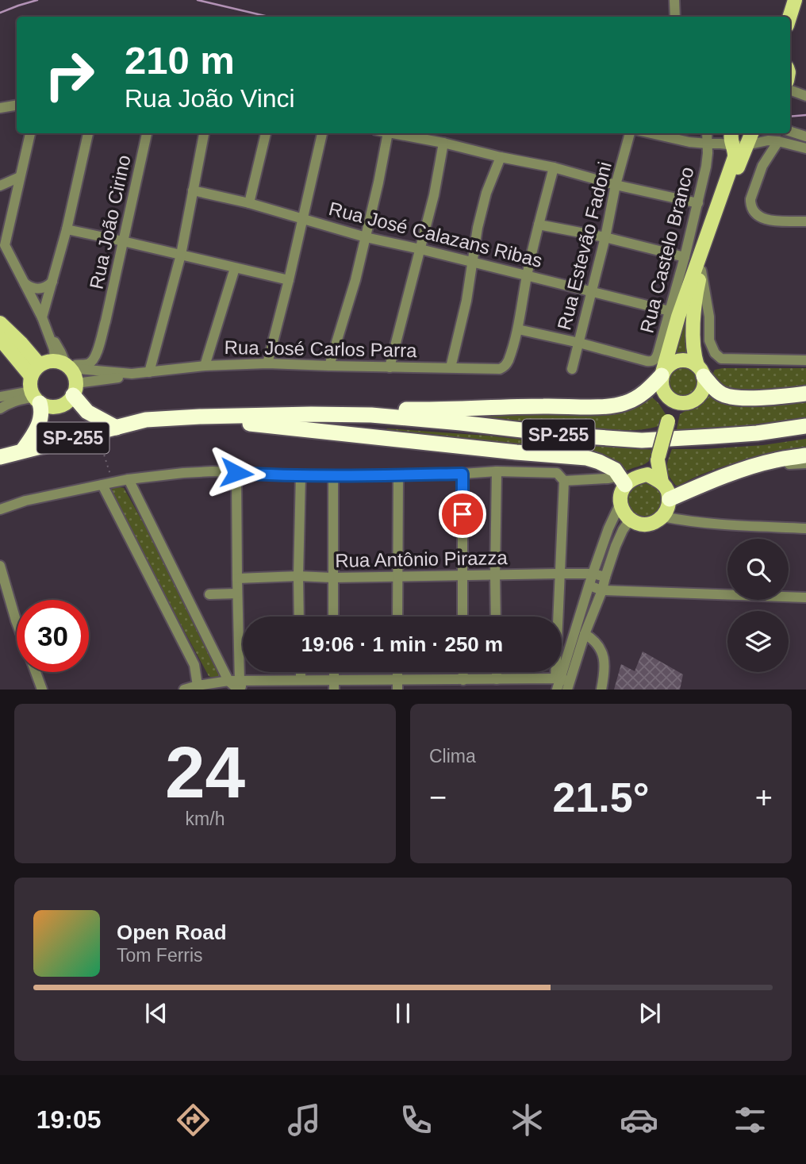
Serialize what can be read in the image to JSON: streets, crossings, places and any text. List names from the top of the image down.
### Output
{
  "streets": {
    "highway": ["SP-255"],
    "street": [
      "Rua João Cirino",
      "Rua José Calazans Ribas",
      "Rua Estevão Fadoni",
      "Rua Castelo Branco",
      "Rua José Carlos Parra",
      "Rua Antônio Pirazza"
    ]
  },
  "crossings": [
    ["Rua José Calazans Ribas", "Rua Estevão Fadoni"],
    ["Rua José Calazans Ribas", "Rua Castelo Branco"],
    ["Rua Estevão Fadoni", "Rua Castelo Branco"]
  ],
  "page": {
    "turn": ["210 m", "Rua João Vinci"],
    "limit": "30",
    "trip": "19:06 · 1 min · 250 m",
    "tile": [
      ["24", "km/h"],
      "Clima"
    ],
    "heat": ["−", "21.5°", "+"],
    "song": ["Open Road", "Tom Ferris"],
    "tabs": "19:05"
  }
}
